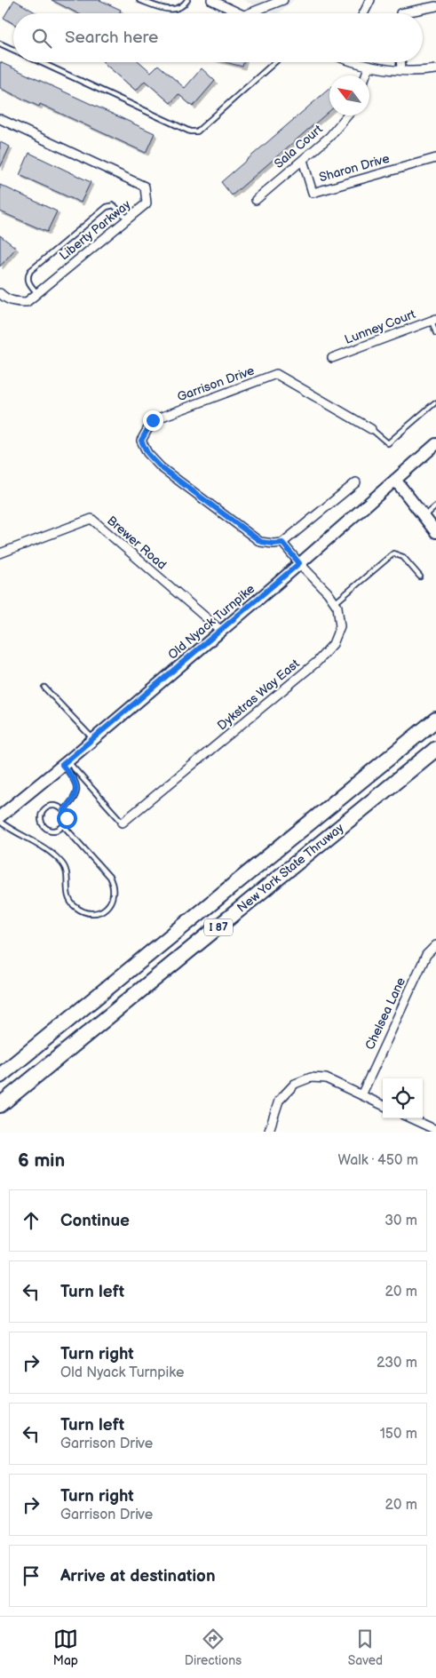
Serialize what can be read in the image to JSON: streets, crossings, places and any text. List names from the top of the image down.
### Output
{
  "streets": {
    "highway": ["New York State Thruway", "I 87"],
    "street": [
      "Sala Court",
      "Sharon Drive",
      "Liberty Parkway",
      "Lunney Court",
      "Garrison Drive",
      "Brewer Road",
      "Old Nyack Turnpike",
      "Dykstras Way East",
      "Chelsea Lane"
    ]
  },
  "crossings": [
    ["Sala Court", "Sharon Drive"],
    ["Brewer Road", "Old Nyack Turnpike"],
    ["Old Nyack Turnpike", "Dykstras Way East"]
  ],
  "north": "top left",
  "page": {
    "search": "Search here",
    "heading": ["6 min", "Walk · 450 m"],
    "list": [
      ["Continue", "30 m"],
      ["Turn left", "20 m"],
      ["Turn right", "Old Nyack Turnpike", "230 m"],
      ["Turn left", "Garrison Drive", "150 m"],
      ["Turn right", "Garrison Drive", "20 m"],
      "Arrive at destination"
    ],
    "nav": ["Map", "Directions", "Saved"]
  }
}
